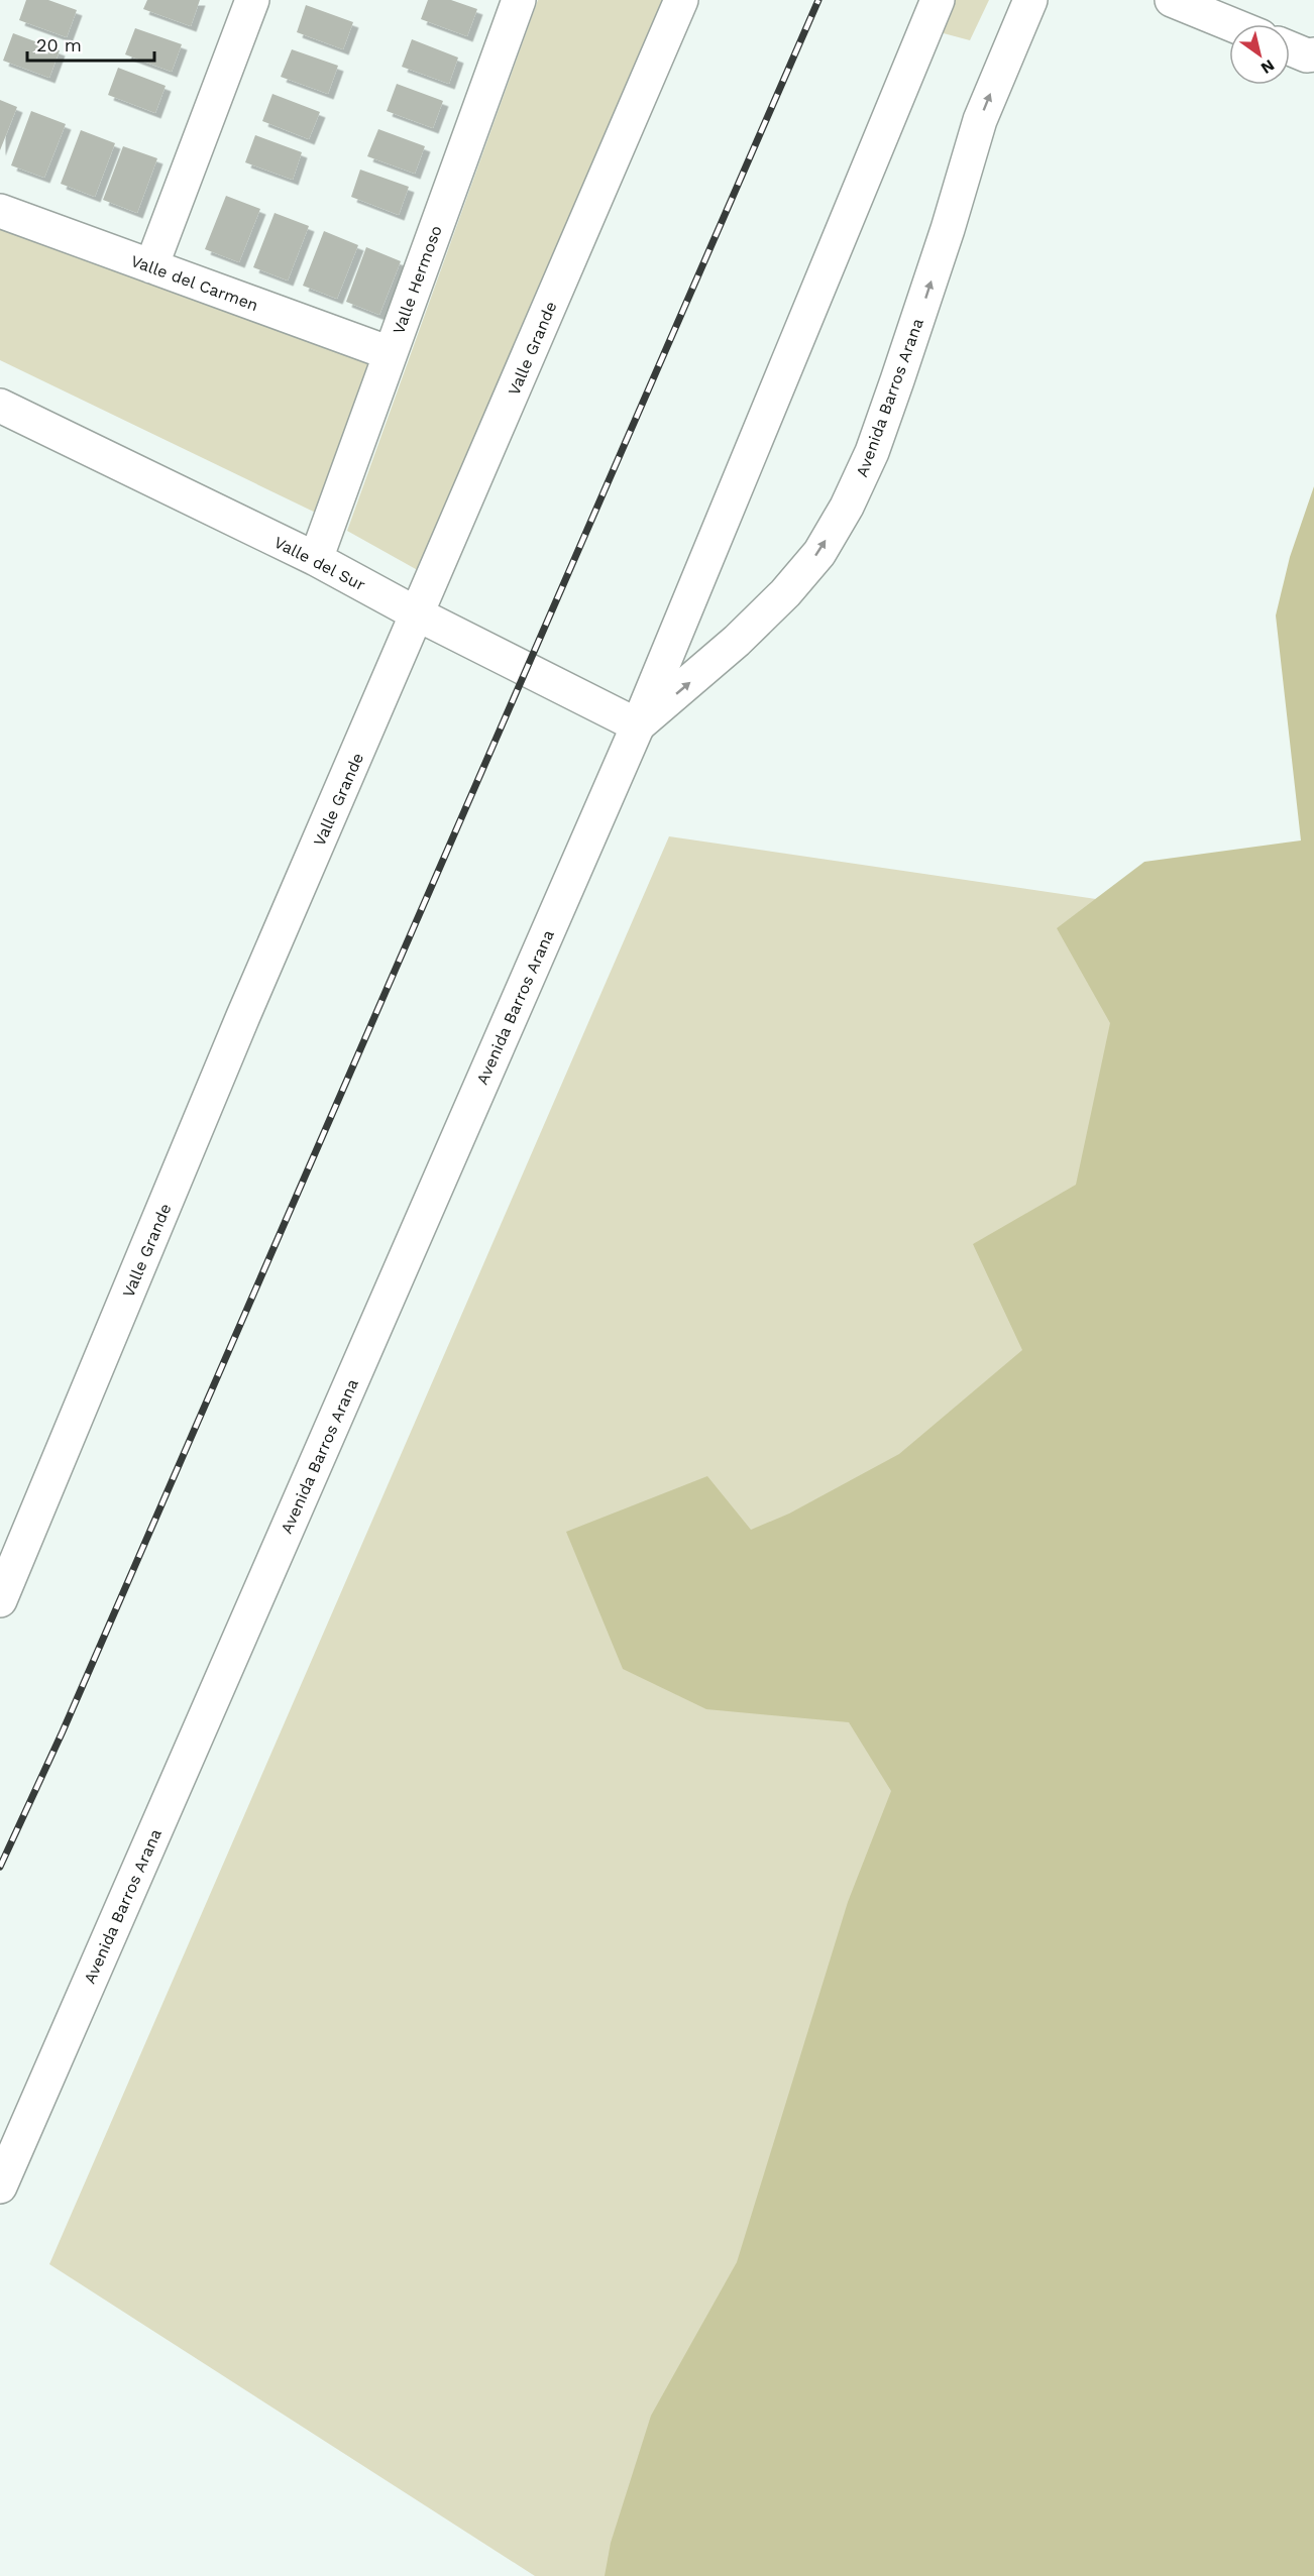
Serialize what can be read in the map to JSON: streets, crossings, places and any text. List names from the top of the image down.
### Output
{
  "streets": {
    "street": [
      "Valle Hermoso",
      "Valle del Carmen",
      "Valle Grande",
      "Avenida Barros Arana",
      "Valle del Sur"
    ]
  },
  "crossings": [
    ["Valle Hermoso", "Valle del Carmen"],
    ["Valle Hermoso", "Valle del Sur"],
    ["Valle Grande", "Valle del Sur"],
    ["Avenida Barros Arana", "Valle del Sur"]
  ],
  "scale_bar": "20 m",
  "north": "bottom right"
}
